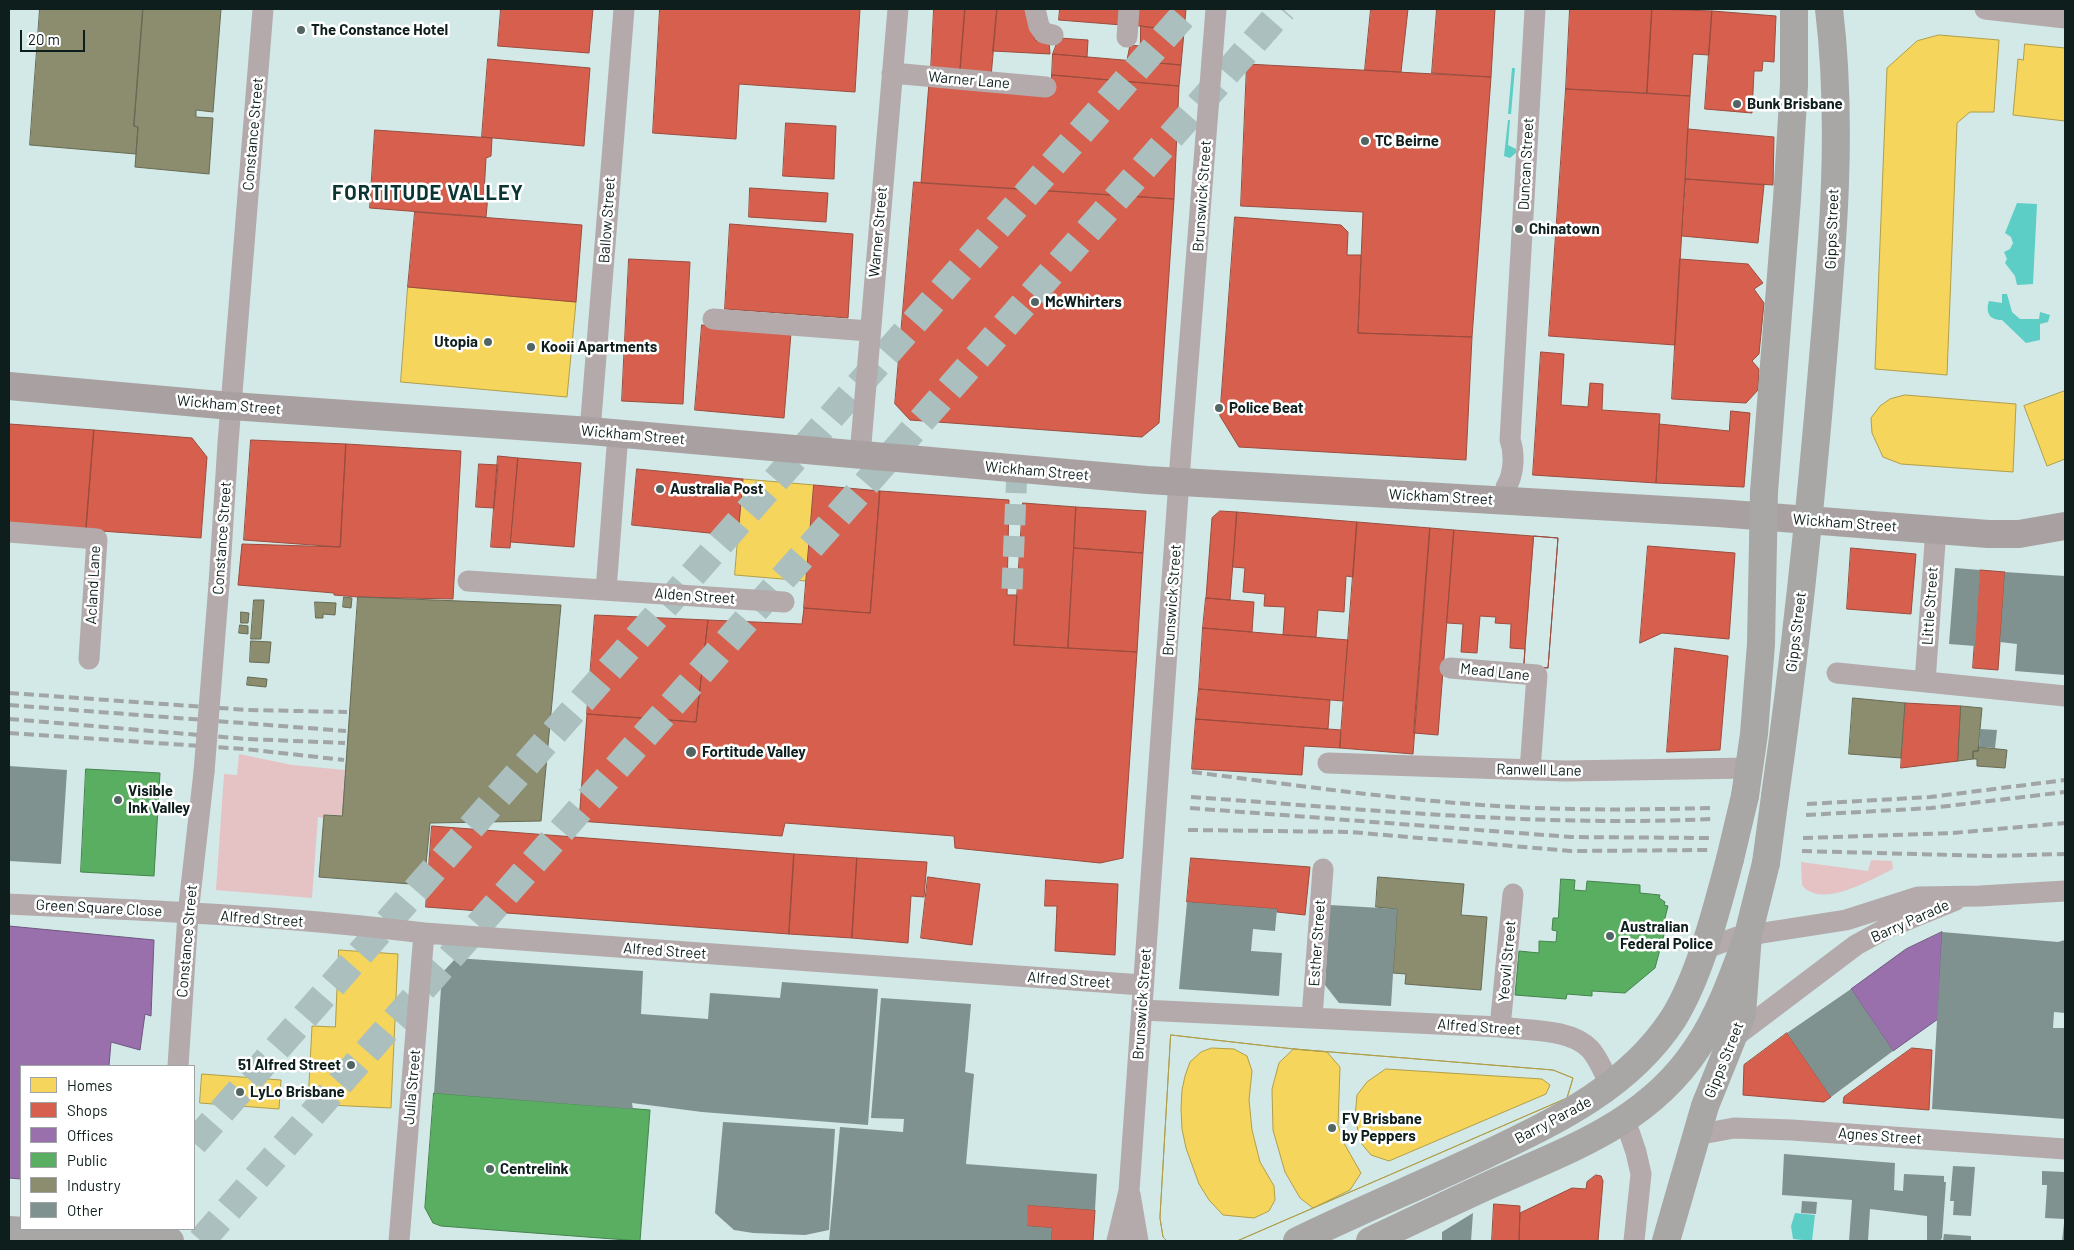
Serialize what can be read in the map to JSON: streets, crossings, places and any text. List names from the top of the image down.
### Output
{
  "streets": {
    "highway": ["Gipps Street", "Barry Parade"],
    "main road": ["Wickham Street"],
    "street": [
      "Warner Lane",
      "Constance Street",
      "Duncan Street",
      "Brunswick Street",
      "Ballow Street",
      "Warner Street",
      "Acland Lane",
      "Alden Street",
      "Little Street",
      "Mead Lane",
      "Ranwell Lane",
      "Green Square Close",
      "Alfred Street",
      "Esther Street",
      "Yeovil Street",
      "Julia Street",
      "Agnes Street"
    ]
  },
  "crossings": [
    ["Warner Lane", "Warner Street"],
    ["Constance Street", "Wickham Street"],
    ["Constance Street", "Green Square Close"],
    ["Constance Street", "Alfred Street"],
    ["Duncan Street", "Wickham Street"],
    ["Brunswick Street", "Wickham Street"],
    ["Brunswick Street", "Alfred Street"],
    ["Ballow Street", "Wickham Street"],
    ["Gipps Street", "Wickham Street"],
    ["Gipps Street", "Barry Parade"],
    ["Gipps Street", "Agnes Street"],
    ["Warner Street", "Wickham Street"],
    ["Wickham Street", "Little Street"],
    ["Mead Lane", "Ranwell Lane"],
    ["Green Square Close", "Alfred Street"],
    ["Alfred Street", "Barry Parade"],
    ["Alfred Street", "Esther Street"],
    ["Alfred Street", "Yeovil Street"],
    ["Alfred Street", "Julia Street"]
  ],
  "districts": ["FORTITUDE VALLEY"],
  "places": [
    "The Constance Hotel",
    "Bunk Brisbane",
    "TC Beirne",
    "Chinatown",
    "McWhirters",
    "Utopia",
    "Kooii Apartments",
    "Police Beat",
    "Australia Post",
    "Fortitude Valley",
    "Visible Ink Valley",
    "Australian Federal Police",
    "51 Alfred Street",
    "LyLo Brisbane",
    "FV Brisbane by Peppers",
    "Centrelink"
  ],
  "legend": [
    "Homes",
    "Shops",
    "Offices",
    "Public",
    "Industry",
    "Other"
  ],
  "scale_bar": "20 m"
}
